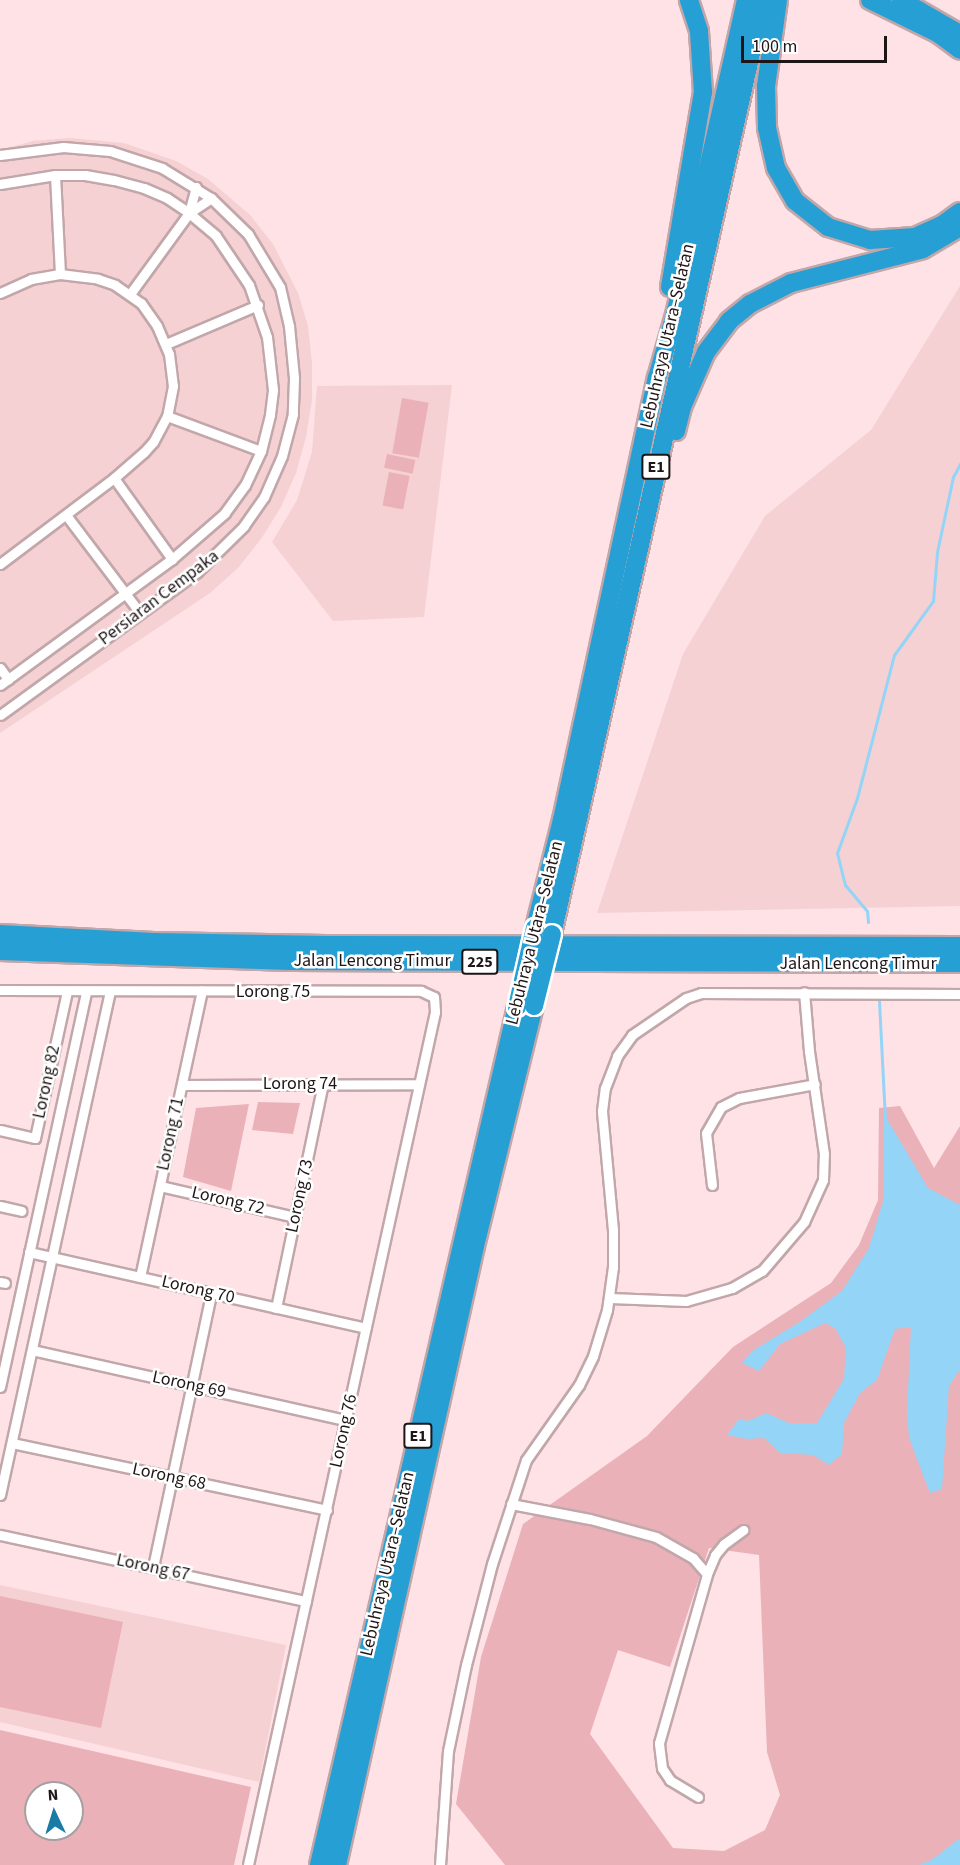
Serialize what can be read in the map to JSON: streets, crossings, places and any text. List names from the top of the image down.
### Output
{
  "streets": {
    "highway": [
      "Lebuhraya Utara–Selatan",
      "E1",
      "Jalan Lencong Timur",
      "225"
    ],
    "street": [
      "Persiaran Cempaka",
      "Lorong 75",
      "Lorong 82",
      "Lorong 74",
      "Lorong 71",
      "Lorong 73",
      "Lorong 72",
      "Lorong 70",
      "Lorong 69",
      "Lorong 76",
      "Lorong 68",
      "Lorong 67"
    ]
  },
  "crossings": [
    ["Lorong 75", "Lorong 82"],
    ["Lorong 75", "Lorong 71"],
    ["Lorong 75", "Lorong 76"],
    ["Lorong 74", "Lorong 71"],
    ["Lorong 74", "Lorong 73"],
    ["Lorong 74", "Lorong 76"],
    ["Lorong 71", "Lorong 72"],
    ["Lorong 71", "Lorong 70"],
    ["Lorong 73", "Lorong 72"],
    ["Lorong 73", "Lorong 70"],
    ["Lorong 70", "Lorong 76"],
    ["Lorong 69", "Lorong 76"],
    ["Lorong 76", "Lorong 68"],
    ["Lorong 76", "Lorong 67"]
  ],
  "scale_bar": "100 m",
  "north": "top"
}
